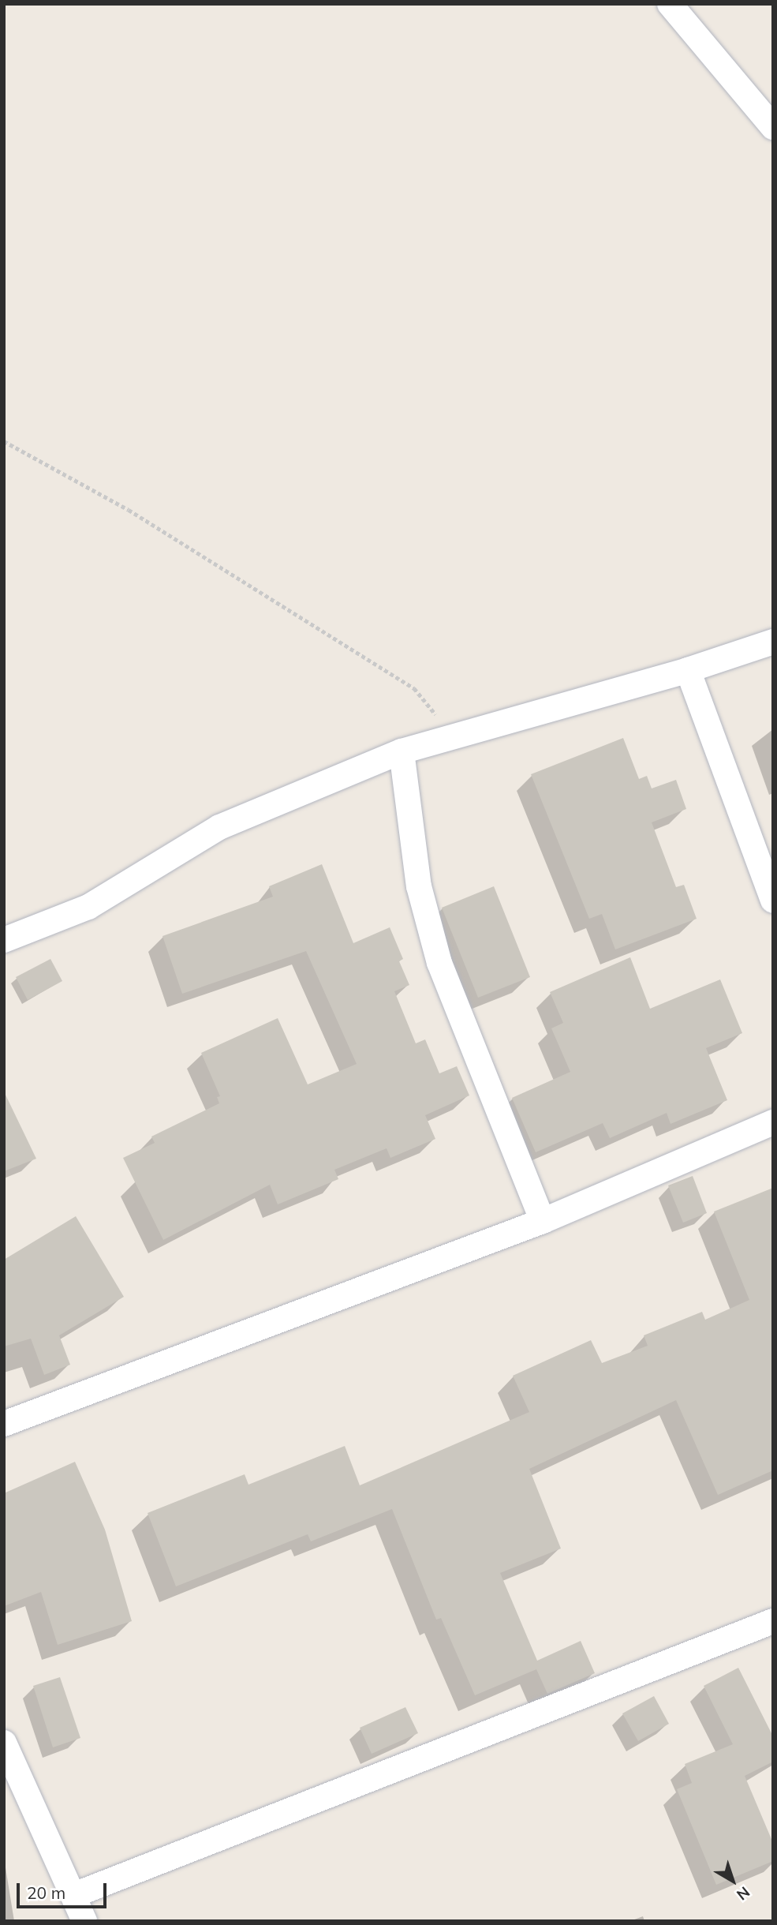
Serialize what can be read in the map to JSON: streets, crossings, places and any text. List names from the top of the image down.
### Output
{
  "scale_bar": "20 m",
  "north": "bottom right"
}
